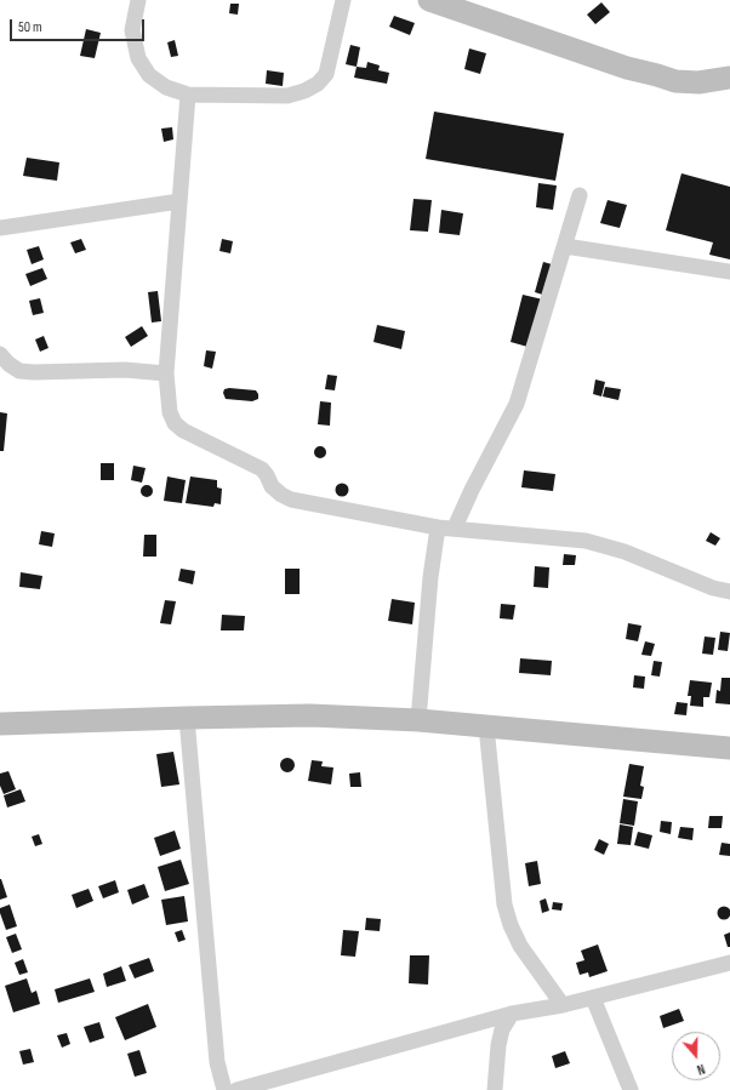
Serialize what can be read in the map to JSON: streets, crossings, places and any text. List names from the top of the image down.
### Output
{
  "scale_bar": "50 m",
  "north": "bottom"
}
